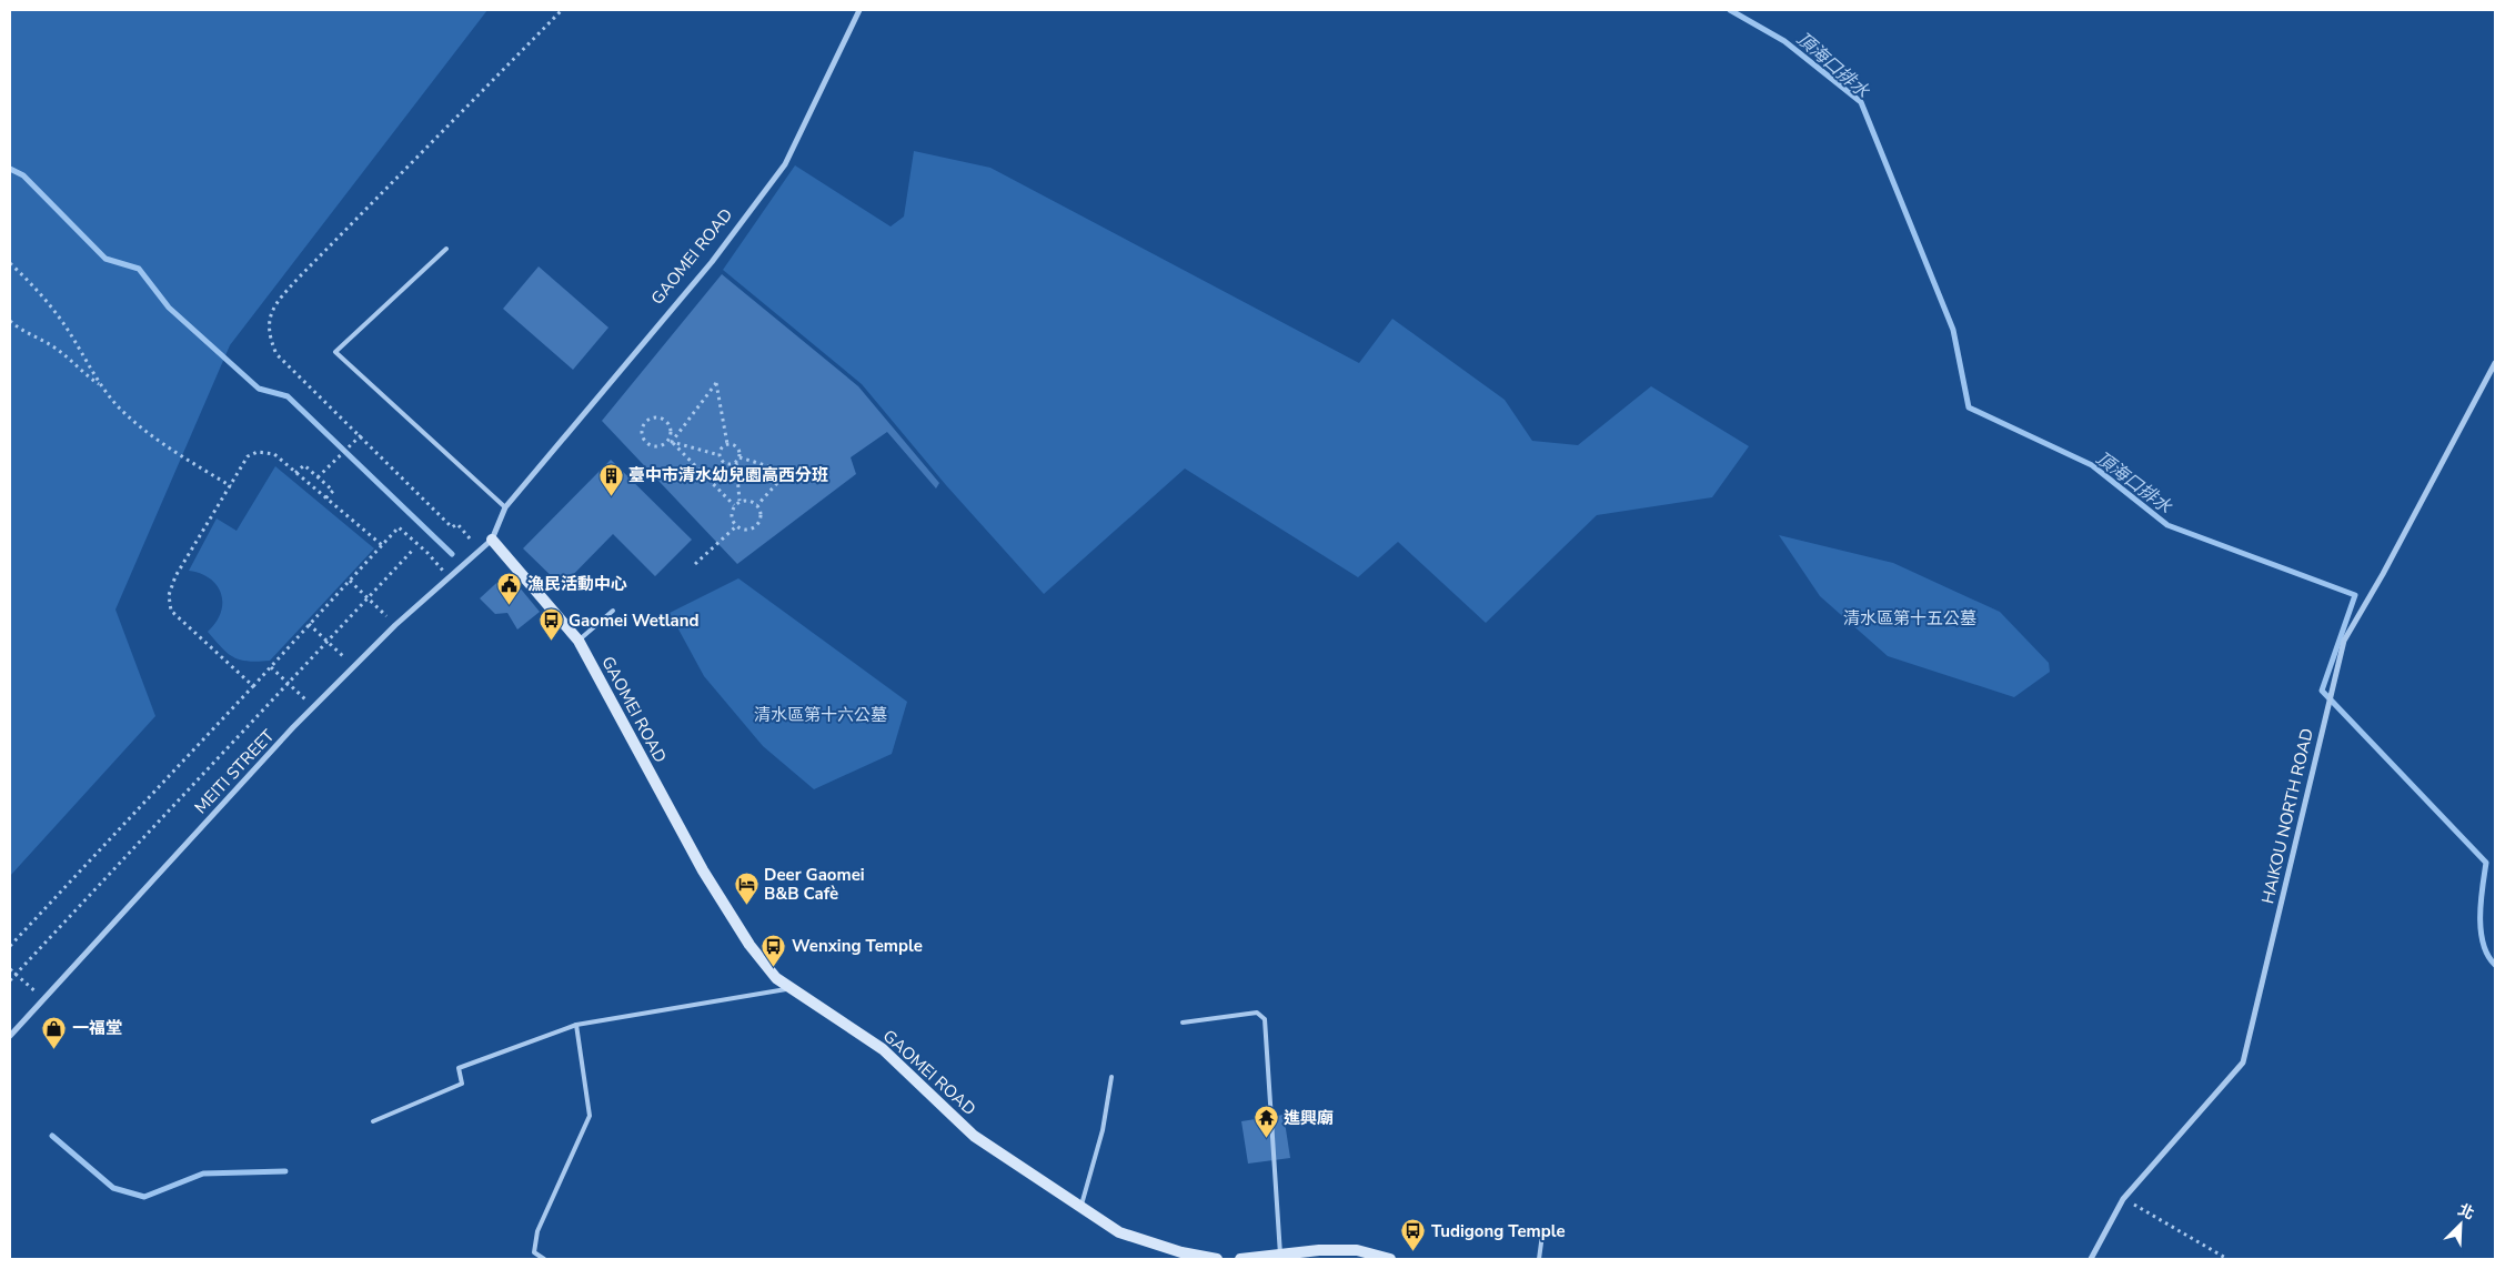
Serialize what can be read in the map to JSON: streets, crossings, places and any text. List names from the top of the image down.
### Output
{
  "streets": {
    "street": ["GAOMEI ROAD", "MEITI STREET", "HAIKOU NORTH ROAD"]
  },
  "crossings": [
    ["GAOMEI ROAD", "MEITI STREET"]
  ],
  "water": ["頂海口排水"],
  "parks": ["清水區第十五公墓", "清水區第十六公墓"],
  "places": {
    "building": ["臺中市清水幼兒園高西分班"],
    "public building": ["漁民活動中心"],
    "bus stop": ["Gaomei Wetland", "Wenxing Temple", "Tudigong Temple"],
    "hotel": ["Deer Gaomei B&B Cafè"],
    "shop": ["一福堂"],
    "temple": ["進興廟"]
  },
  "north": "top right"
}
